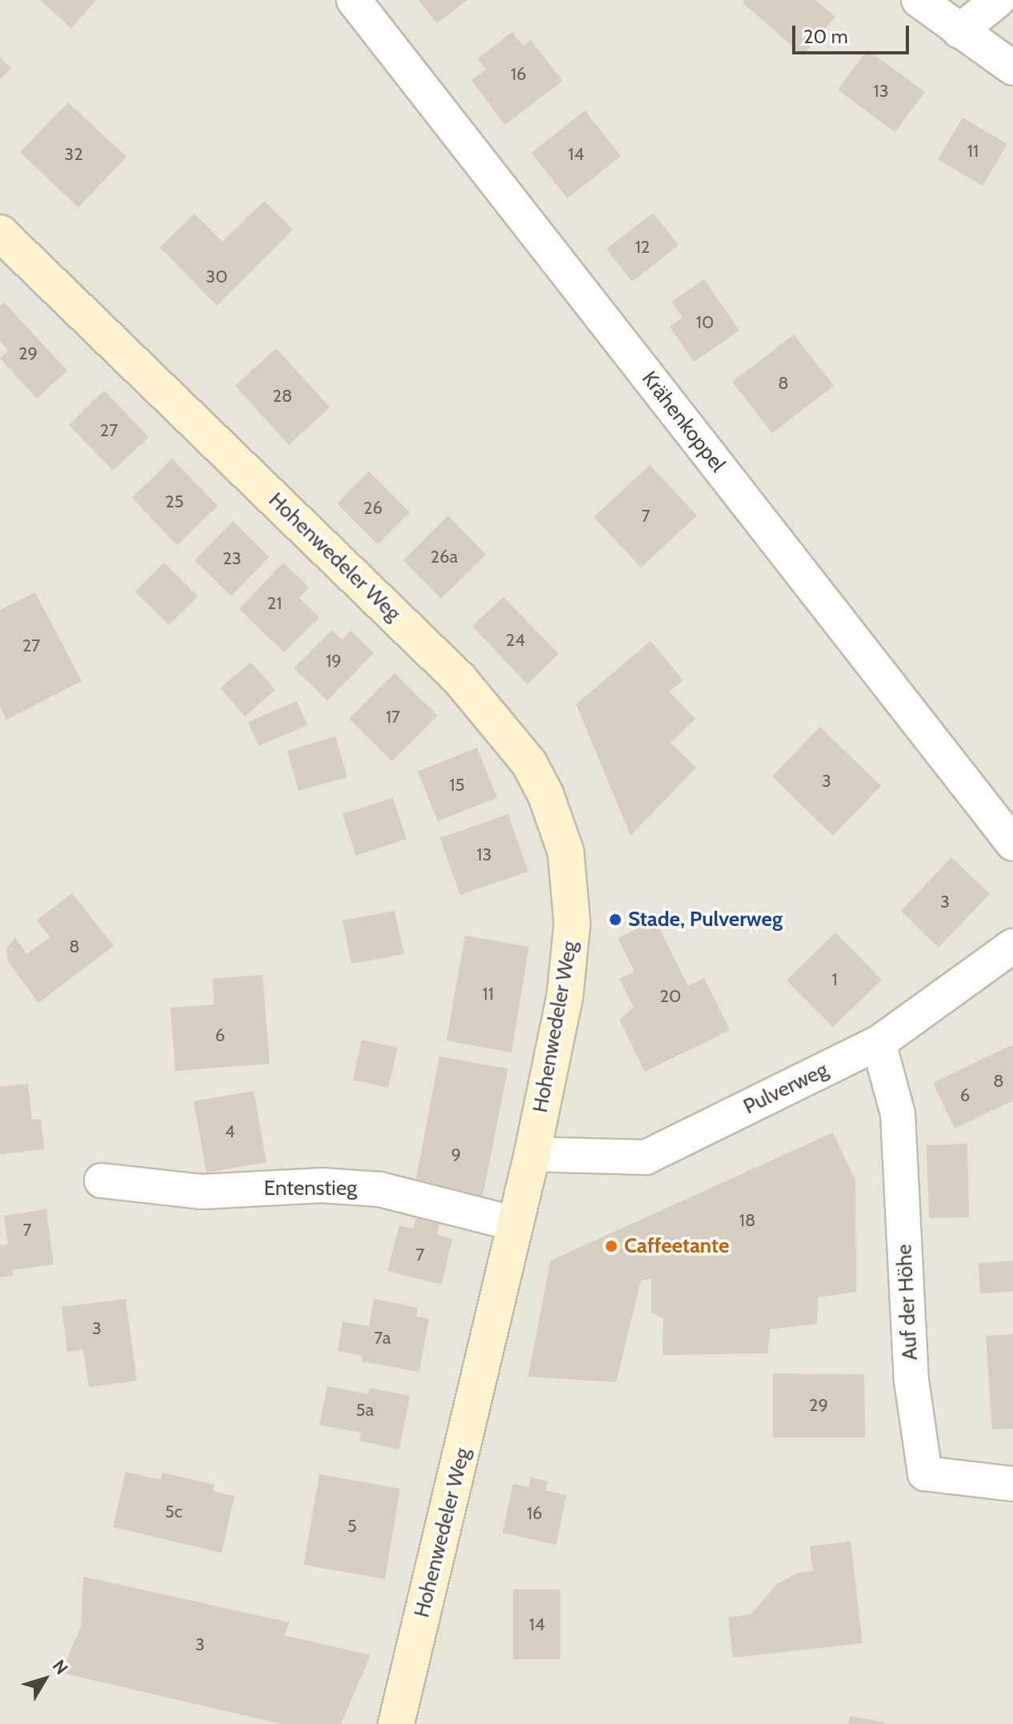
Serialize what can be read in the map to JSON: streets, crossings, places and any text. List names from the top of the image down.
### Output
{
  "streets": {
    "street": [
      "Krähenkoppel",
      "Hohenwedeler Weg",
      "Pulverweg",
      "Entenstieg",
      "Auf der Höhe"
    ]
  },
  "crossings": [
    ["Hohenwedeler Weg", "Pulverweg"],
    ["Hohenwedeler Weg", "Entenstieg"],
    ["Pulverweg", "Auf der Höhe"]
  ],
  "places": ["Stade, Pulverweg", "Caffeetante"],
  "house_numbers": [
    "16",
    "13",
    "11",
    "32",
    "14",
    "12",
    "30",
    "10",
    "29",
    "8",
    "28",
    "27",
    "25",
    "26",
    "7",
    "26a",
    "23",
    "21",
    "24",
    "27",
    "19",
    "17",
    "3",
    "15",
    "13",
    "3",
    "8",
    "1",
    "11",
    "20",
    "6",
    "8",
    "6",
    "4",
    "9",
    "18",
    "7",
    "7",
    "3",
    "7a",
    "29",
    "5a",
    "5c",
    "16",
    "5",
    "14",
    "3"
  ],
  "scale_bar": "20 m",
  "north": "top right"
}
